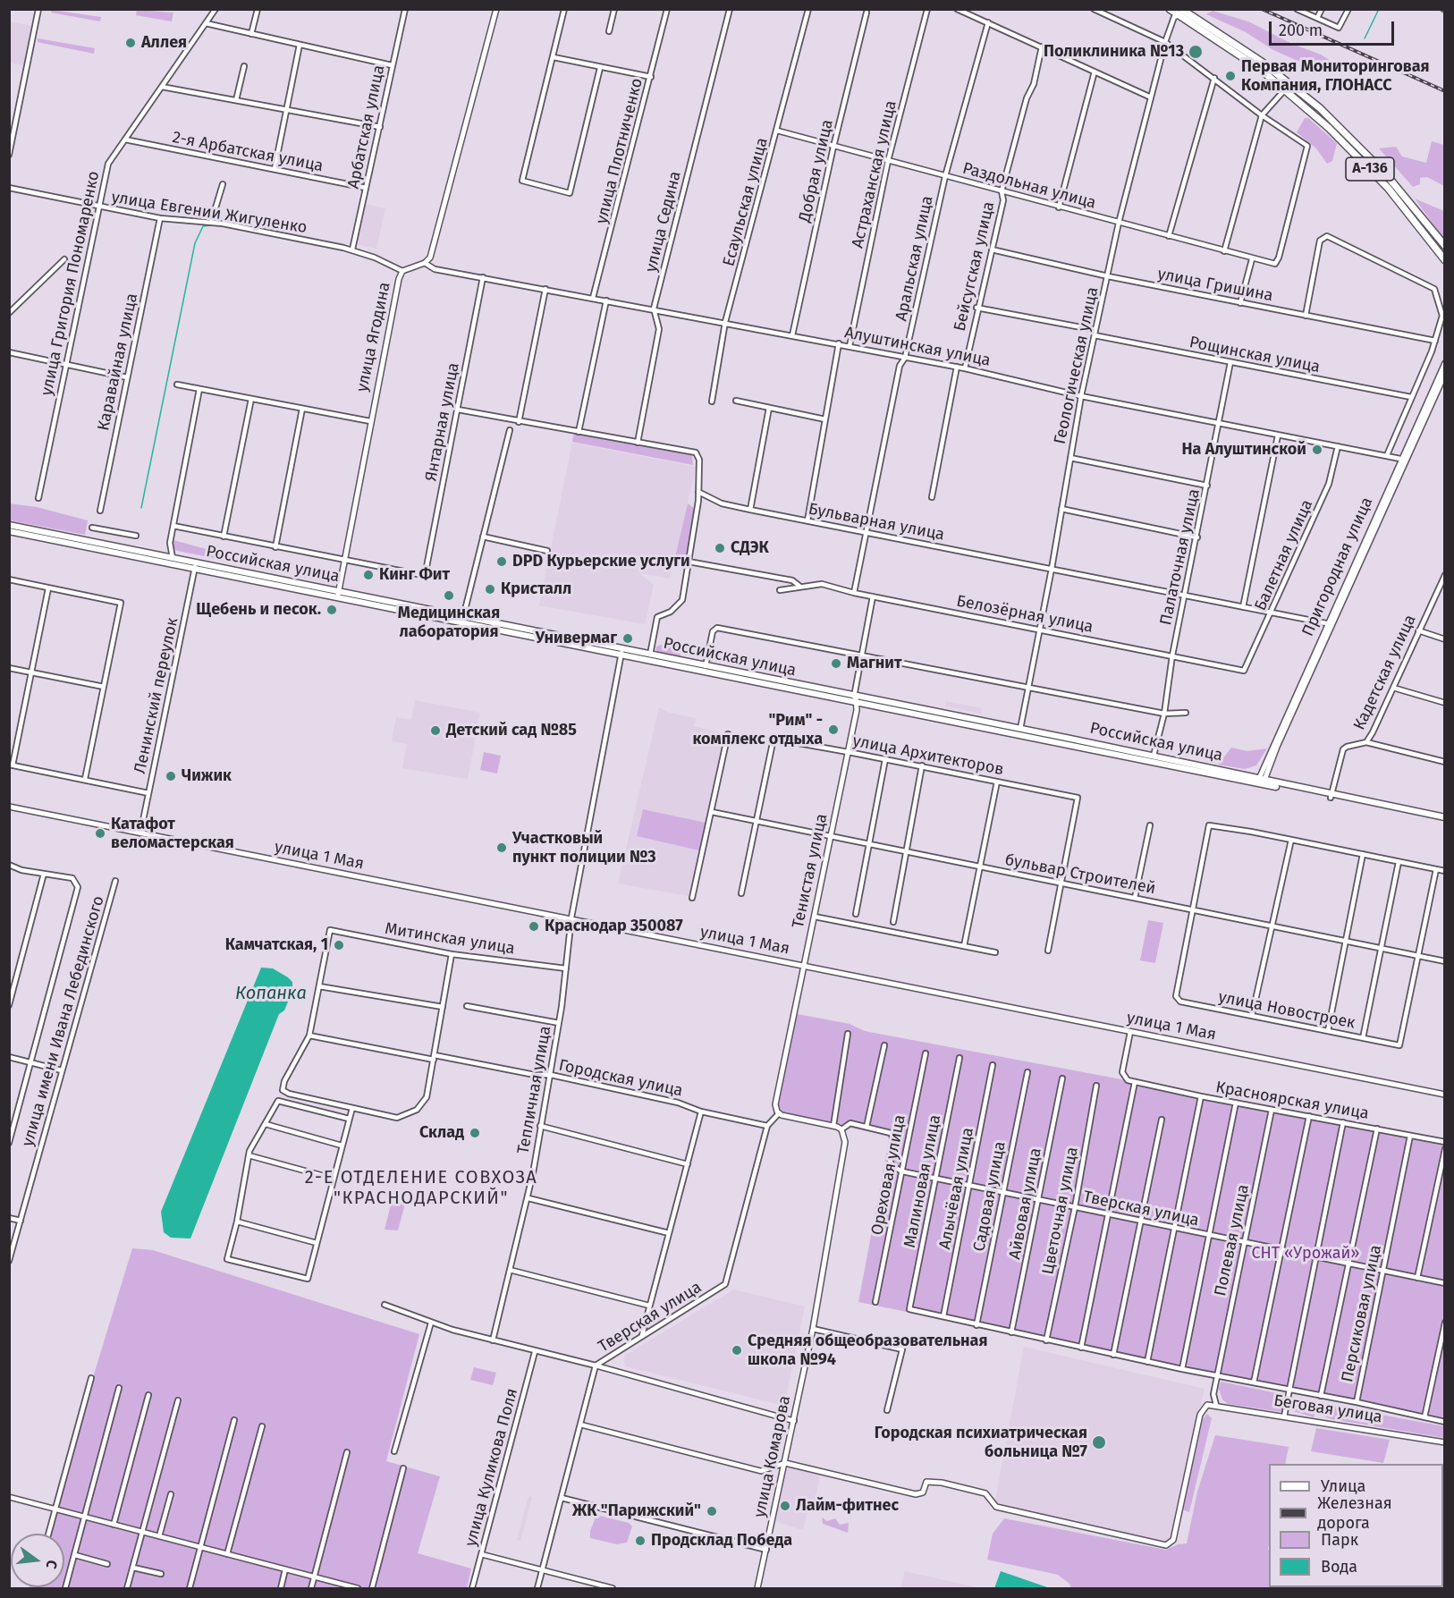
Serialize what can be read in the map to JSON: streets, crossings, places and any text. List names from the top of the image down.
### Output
{
  "streets": {
    "highway": ["А-136"],
    "main road": ["Российская улица"],
    "street": [
      "Арбатская улица",
      "улица Плотниченко",
      "2-я Арбатская улица",
      "Добрая улица",
      "Астраханская улица",
      "Раздольная улица",
      "Есаульская улица",
      "улица Евгении Жигуленко",
      "улица Седина",
      "Аральская улица",
      "Бейсугская улица",
      "улица Григория Пономаренко",
      "улица Гришина",
      "улица Ягодина",
      "Алуштинская улица",
      "Рощинская улица",
      "Каравайная улица",
      "Геологическая улица",
      "Янтарная улица",
      "Бульварная улица",
      "Балетная улица",
      "Палаточная улица",
      "Пригородная улица",
      "Белозёрная улица",
      "Кадетская улица",
      "Ленинский переулок",
      "улица Архитекторов",
      "улица 1 Мая",
      "Тенистая улица",
      "бульвар Строителей",
      "Митинская улица",
      "улица Новостроек",
      "улица имени Ивана Лебединского",
      "Городская улица",
      "Тепличная улица",
      "Красноярская улица",
      "Ореховая улица",
      "Малиновая улица",
      "Алычёвая улица",
      "Садовая улица",
      "Айвовая улица",
      "Тверская улица",
      "Цветочная улица",
      "Полевая улица",
      "Персиковая улица",
      "Беговая улица",
      "улица Комарова",
      "улица Куликова Поля"
    ]
  },
  "crossings": [
    ["Арбатская улица", "2-я Арбатская улица"],
    ["Арбатская улица", "улица Евгении Жигуленко"],
    ["улица Плотниченко", "Алуштинская улица"],
    ["2-я Арбатская улица", "улица Григория Пономаренко"],
    ["А-136", "Геологическая улица"],
    ["Добрая улица", "Раздольная улица"],
    ["Добрая улица", "Алуштинская улица"],
    ["Астраханская улица", "Раздольная улица"],
    ["Астраханская улица", "Алуштинская улица"],
    ["Раздольная улица", "Есаульская улица"],
    ["Раздольная улица", "Аральская улица"],
    ["Раздольная улица", "Бейсугская улица"],
    ["Раздольная улица", "Геологическая улица"],
    ["Есаульская улица", "Алуштинская улица"],
    ["улица Евгении Жигуленко", "улица Григория Пономаренко"],
    ["улица Евгении Жигуленко", "улица Ягодина"],
    ["улица Евгении Жигуленко", "Каравайная улица"],
    ["улица Седина", "Алуштинская улица"],
    ["Аральская улица", "Алуштинская улица"],
    ["Аральская улица", "Бульварная улица"],
    ["Аральская улица", "Белозёрная улица"],
    ["Бейсугская улица", "улица Гришина"],
    ["Бейсугская улица", "Алуштинская улица"],
    ["улица Гришина", "Геологическая улица"],
    ["улица Ягодина", "Алуштинская улица"],
    ["улица Ягодина", "Янтарная улица"],
    ["улица Ягодина", "Российская улица"],
    ["Алуштинская улица", "Геологическая улица"],
    ["Алуштинская улица", "Янтарная улица"],
    ["Алуштинская улица", "Балетная улица"],
    ["Алуштинская улица", "Палаточная улица"],
    ["Алуштинская улица", "Пригородная улица"],
    ["Рощинская улица", "Геологическая улица"],
    ["Рощинская улица", "Палаточная улица"],
    ["Геологическая улица", "Бульварная улица"],
    ["Геологическая улица", "Российская улица"],
    ["Геологическая улица", "Белозёрная улица"],
    ["Бульварная улица", "Балетная улица"],
    ["Бульварная улица", "Палаточная улица"],
    ["Бульварная улица", "Пригородная улица"],
    ["Балетная улица", "Белозёрная улица"],
    ["Палаточная улица", "Российская улица"],
    ["Палаточная улица", "Белозёрная улица"],
    ["Российская улица", "Пригородная улица"],
    ["Российская улица", "Кадетская улица"],
    ["Российская улица", "Ленинский переулок"],
    ["Российская улица", "Тенистая улица"],
    ["Российская улица", "Тепличная улица"],
    ["Ленинский переулок", "улица 1 Мая"],
    ["улица Архитекторов", "Тенистая улица"],
    ["улица Архитекторов", "бульвар Строителей"],
    ["улица 1 Мая", "Тенистая улица"],
    ["улица 1 Мая", "Тепличная улица"],
    ["Тенистая улица", "бульвар Строителей"],
    ["бульвар Строителей", "улица Новостроек"],
    ["Митинская улица", "Тепличная улица"],
    ["Городская улица", "Тепличная улица"],
    ["Городская улица", "Тверская улица"],
    ["Тепличная улица", "Тверская улица"],
    ["Красноярская улица", "Полевая улица"],
    ["Красноярская улица", "Персиковая улица"],
    ["Ореховая улица", "Тверская улица"],
    ["Малиновая улица", "Алычёвая улица"],
    ["Малиновая улица", "Тверская улица"],
    ["Алычёвая улица", "Тверская улица"],
    ["Садовая улица", "Тверская улица"],
    ["Айвовая улица", "Тверская улица"],
    ["Тверская улица", "Цветочная улица"],
    ["Тверская улица", "Полевая улица"],
    ["Тверская улица", "Персиковая улица"],
    ["Тверская улица", "улица Куликова Поля"],
    ["Полевая улица", "Беговая улица"],
    ["Беговая улица", "улица Комарова"]
  ],
  "districts": ["2-Е ОТДЕЛЕНИЕ СОВХОЗА \"КРАСНОДАРСКИЙ\""],
  "water": ["Копанка"],
  "parks": ["СНТ «Урожай»"],
  "places": [
    "Аллея",
    "Поликлиника №13",
    "Первая Мониторинговая Компания, ГЛОНАСС",
    "На Алуштинской",
    "СДЭК",
    "DPD Курьерские услуги",
    "Кинг Фит",
    "Кристалл",
    "Медицинская лаборатория",
    "Щебень и песок.",
    "Универмаг",
    "Магнит",
    "\"Рим\" - комплекс отдыха",
    "Детский сад №85",
    "Чижик",
    "Катафот веломастерская",
    "Участковый пункт полиции №3",
    "Краснодар 350087",
    "Камчатская, 1",
    "Склад",
    "Средняя общеобразовательная школа №94",
    "Городская психиатрическая больница №7",
    "Лайм-фитнес",
    "ЖК \"Парижский\"",
    "Продсклад Победа"
  ],
  "legend": [
    "Улица",
    "Железная дорога",
    "Парк",
    "Вода"
  ],
  "scale_bar": "200 m",
  "north": "right"
}
